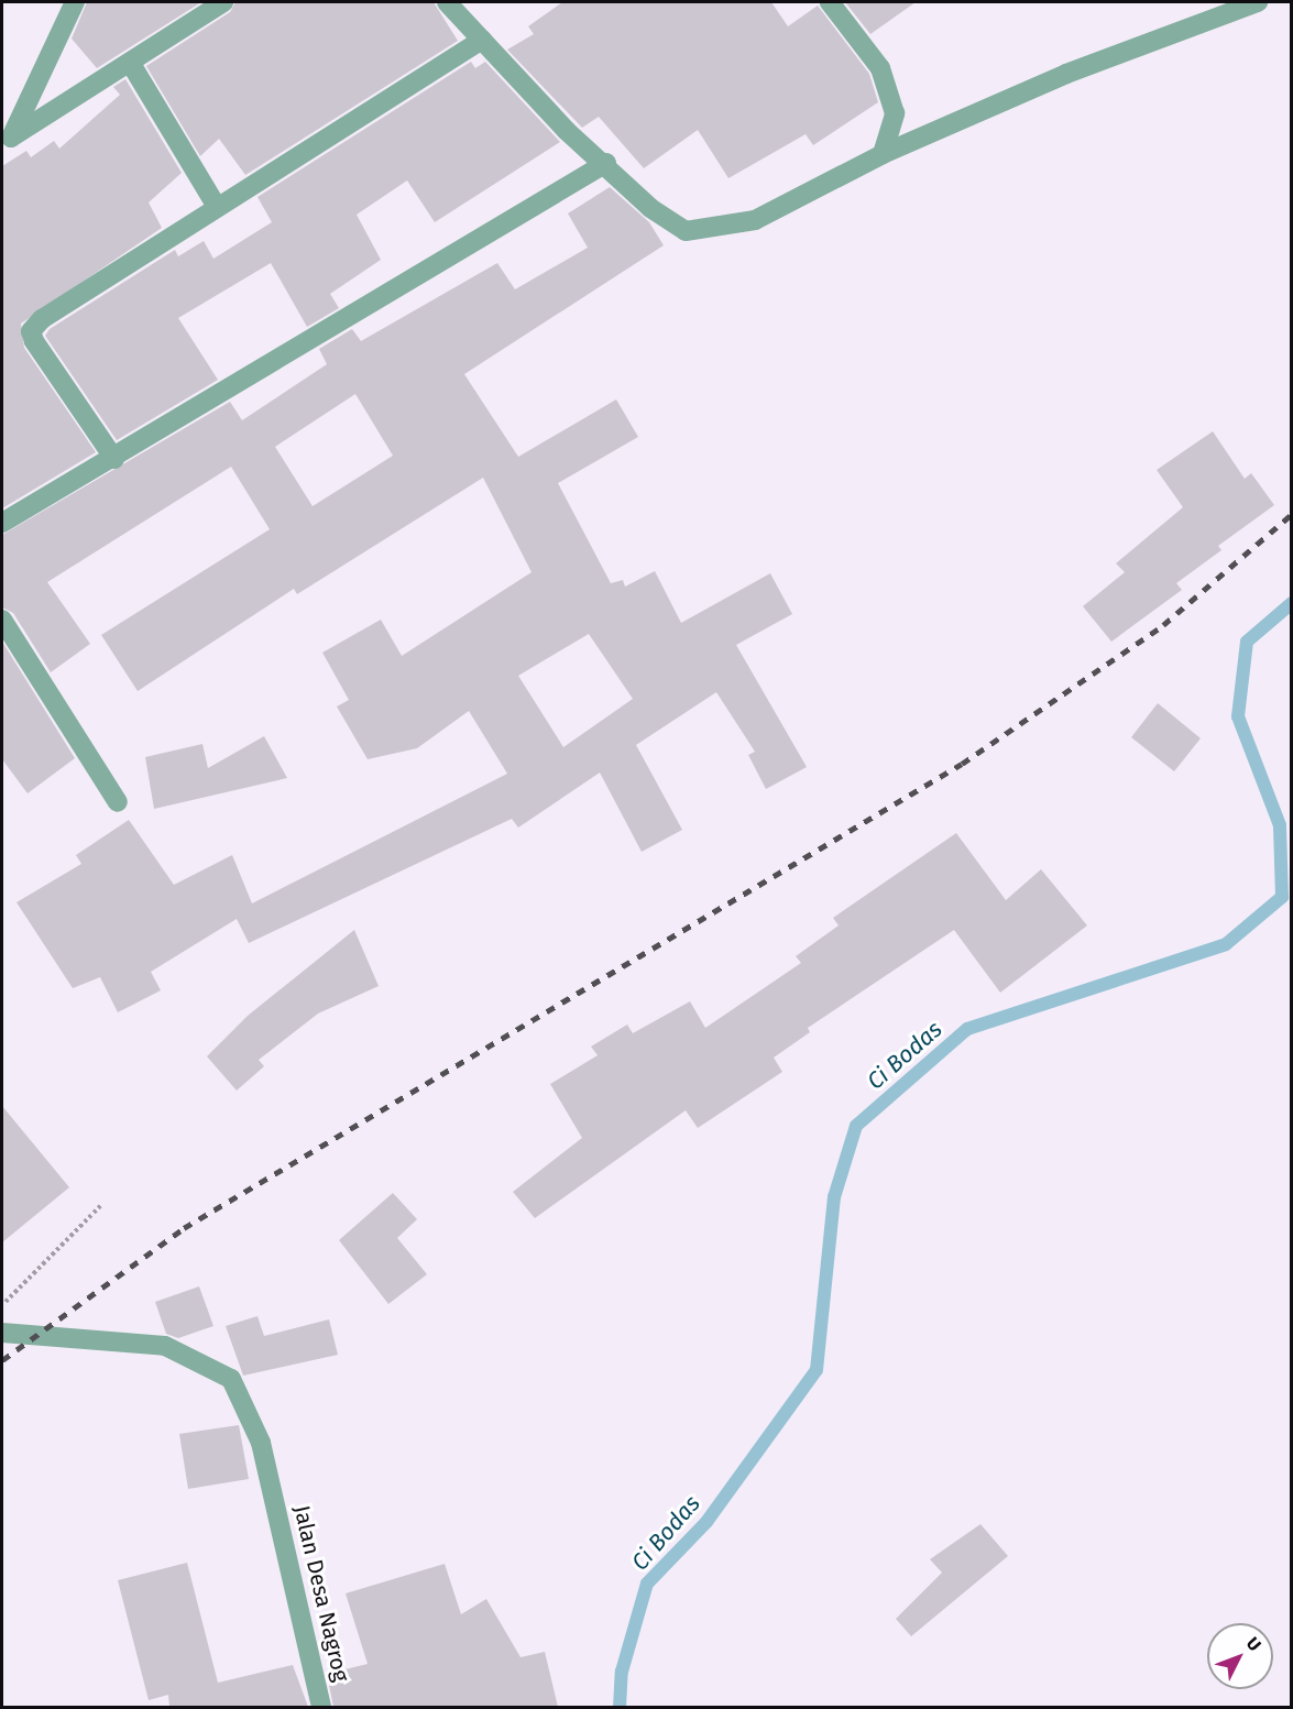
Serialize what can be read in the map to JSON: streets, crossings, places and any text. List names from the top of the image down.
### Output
{
  "streets": {
    "street": ["Jalan Desa Nagrog"]
  },
  "water": ["Ci Bodas"],
  "north": "top right"
}
